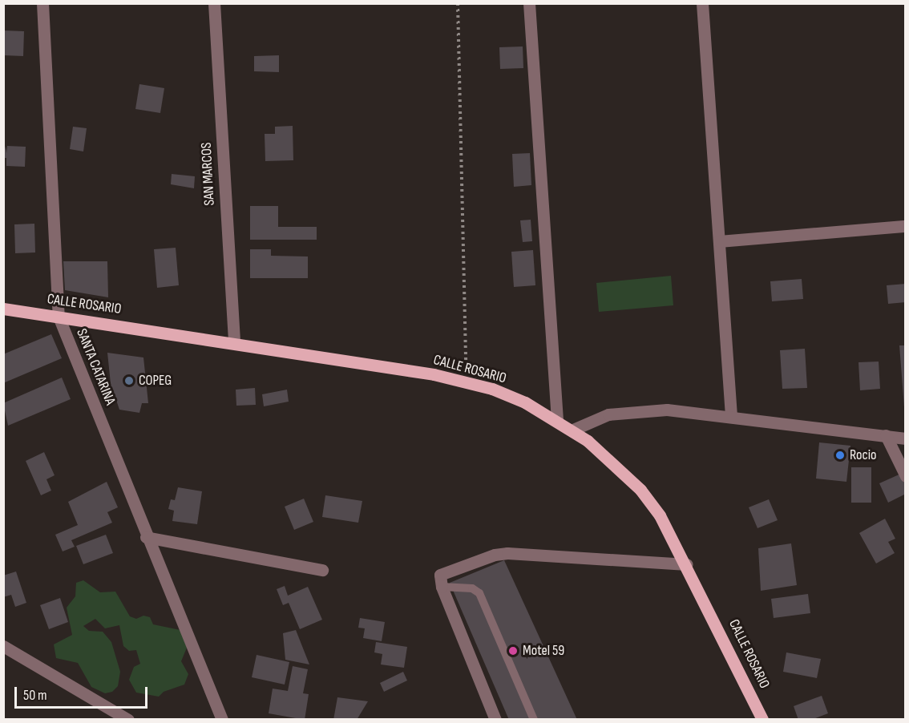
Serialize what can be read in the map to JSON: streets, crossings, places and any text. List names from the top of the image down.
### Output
{
  "streets": {
    "main road": ["CALLE ROSARIO"],
    "street": ["SAN MARCOS", "SANTA CATARINA"]
  },
  "crossings": [
    ["SAN MARCOS", "CALLE ROSARIO"],
    ["CALLE ROSARIO", "SANTA CATARINA"]
  ],
  "places": ["COPEG", "Rocio", "Motel 59"],
  "scale_bar": "50 m"
}
